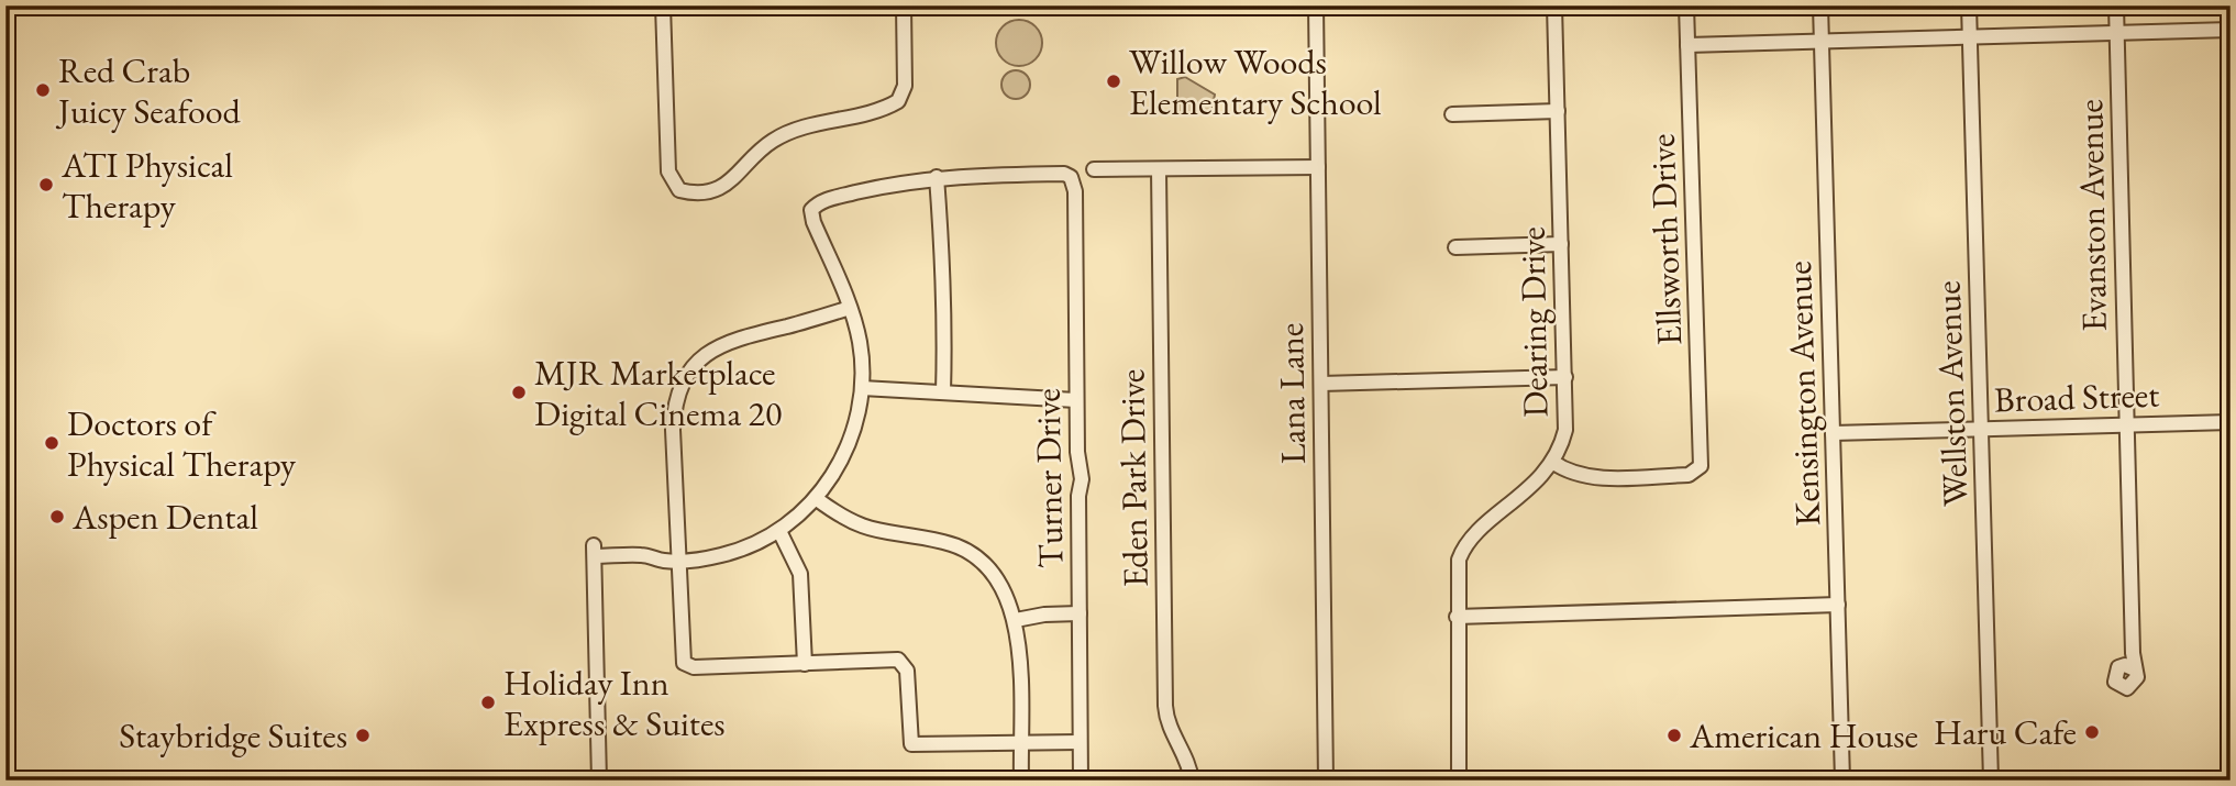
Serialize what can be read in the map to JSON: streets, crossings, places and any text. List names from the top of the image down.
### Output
{
  "streets": {
    "street": [
      "Evanston Avenue",
      "Ellsworth Drive",
      "Dearing Drive",
      "Lana Lane",
      "Kensington Avenue",
      "Wellston Avenue",
      "Broad Street",
      "Turner Drive",
      "Eden Park Drive"
    ]
  },
  "crossings": [
    ["Evanston Avenue", "Broad Street"],
    ["Ellsworth Drive", "Dearing Drive"],
    ["Kensington Avenue", "Broad Street"],
    ["Wellston Avenue", "Broad Street"]
  ],
  "places": [
    "Willow Woods Elementary School",
    "Red Crab Juicy Seafood",
    "ATI Physical Therapy",
    "MJR Marketplace Digital Cinema 20",
    "Doctors of Physical Therapy",
    "Aspen Dental",
    "Holiday Inn Express & Suites",
    "Haru Cafe",
    "Staybridge Suites",
    "American House"
  ]
}
